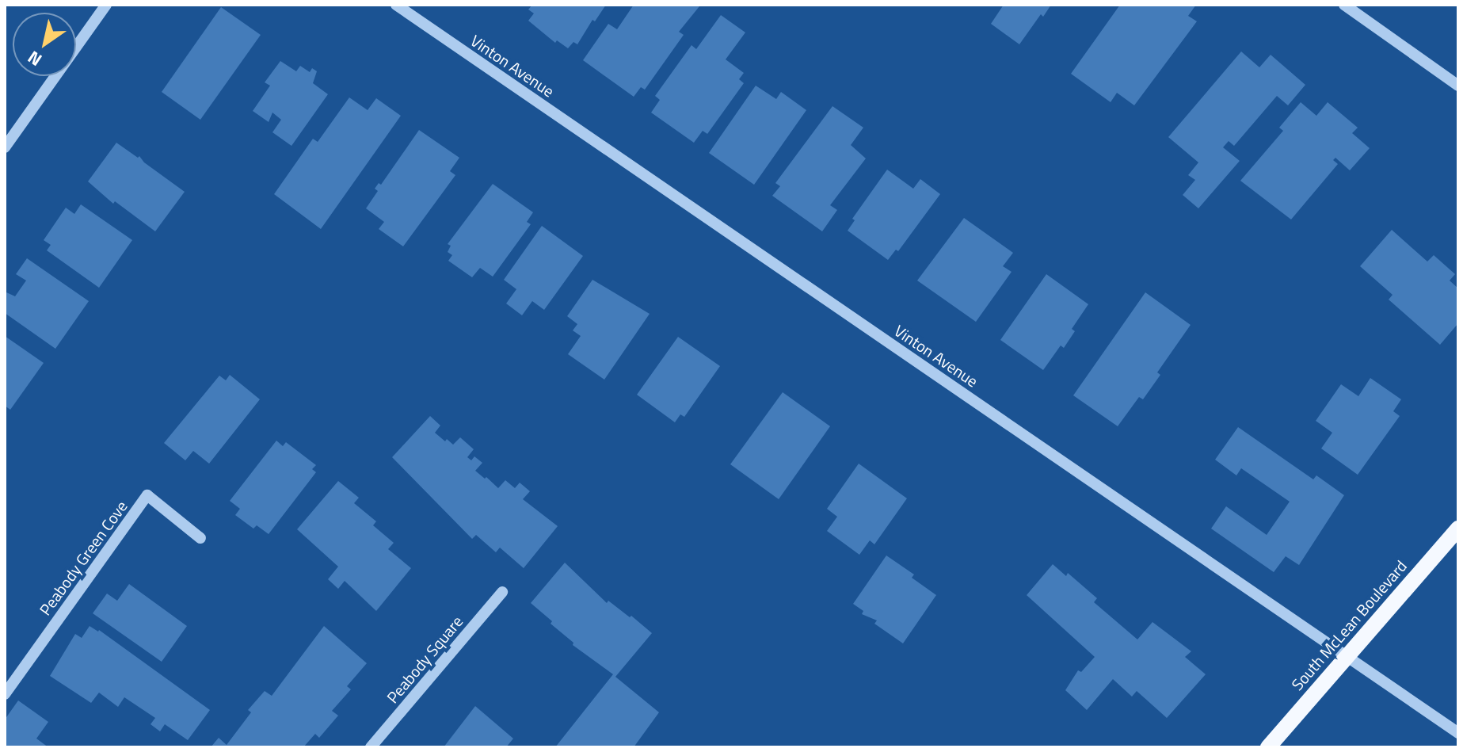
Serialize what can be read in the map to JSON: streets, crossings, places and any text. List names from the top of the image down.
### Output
{
  "streets": {
    "main road": ["South McLean Boulevard"],
    "street": ["Vinton Avenue", "Peabody Green Cove", "Peabody Square"]
  },
  "crossings": [
    ["Vinton Avenue", "South McLean Boulevard"]
  ],
  "north": "bottom left"
}
